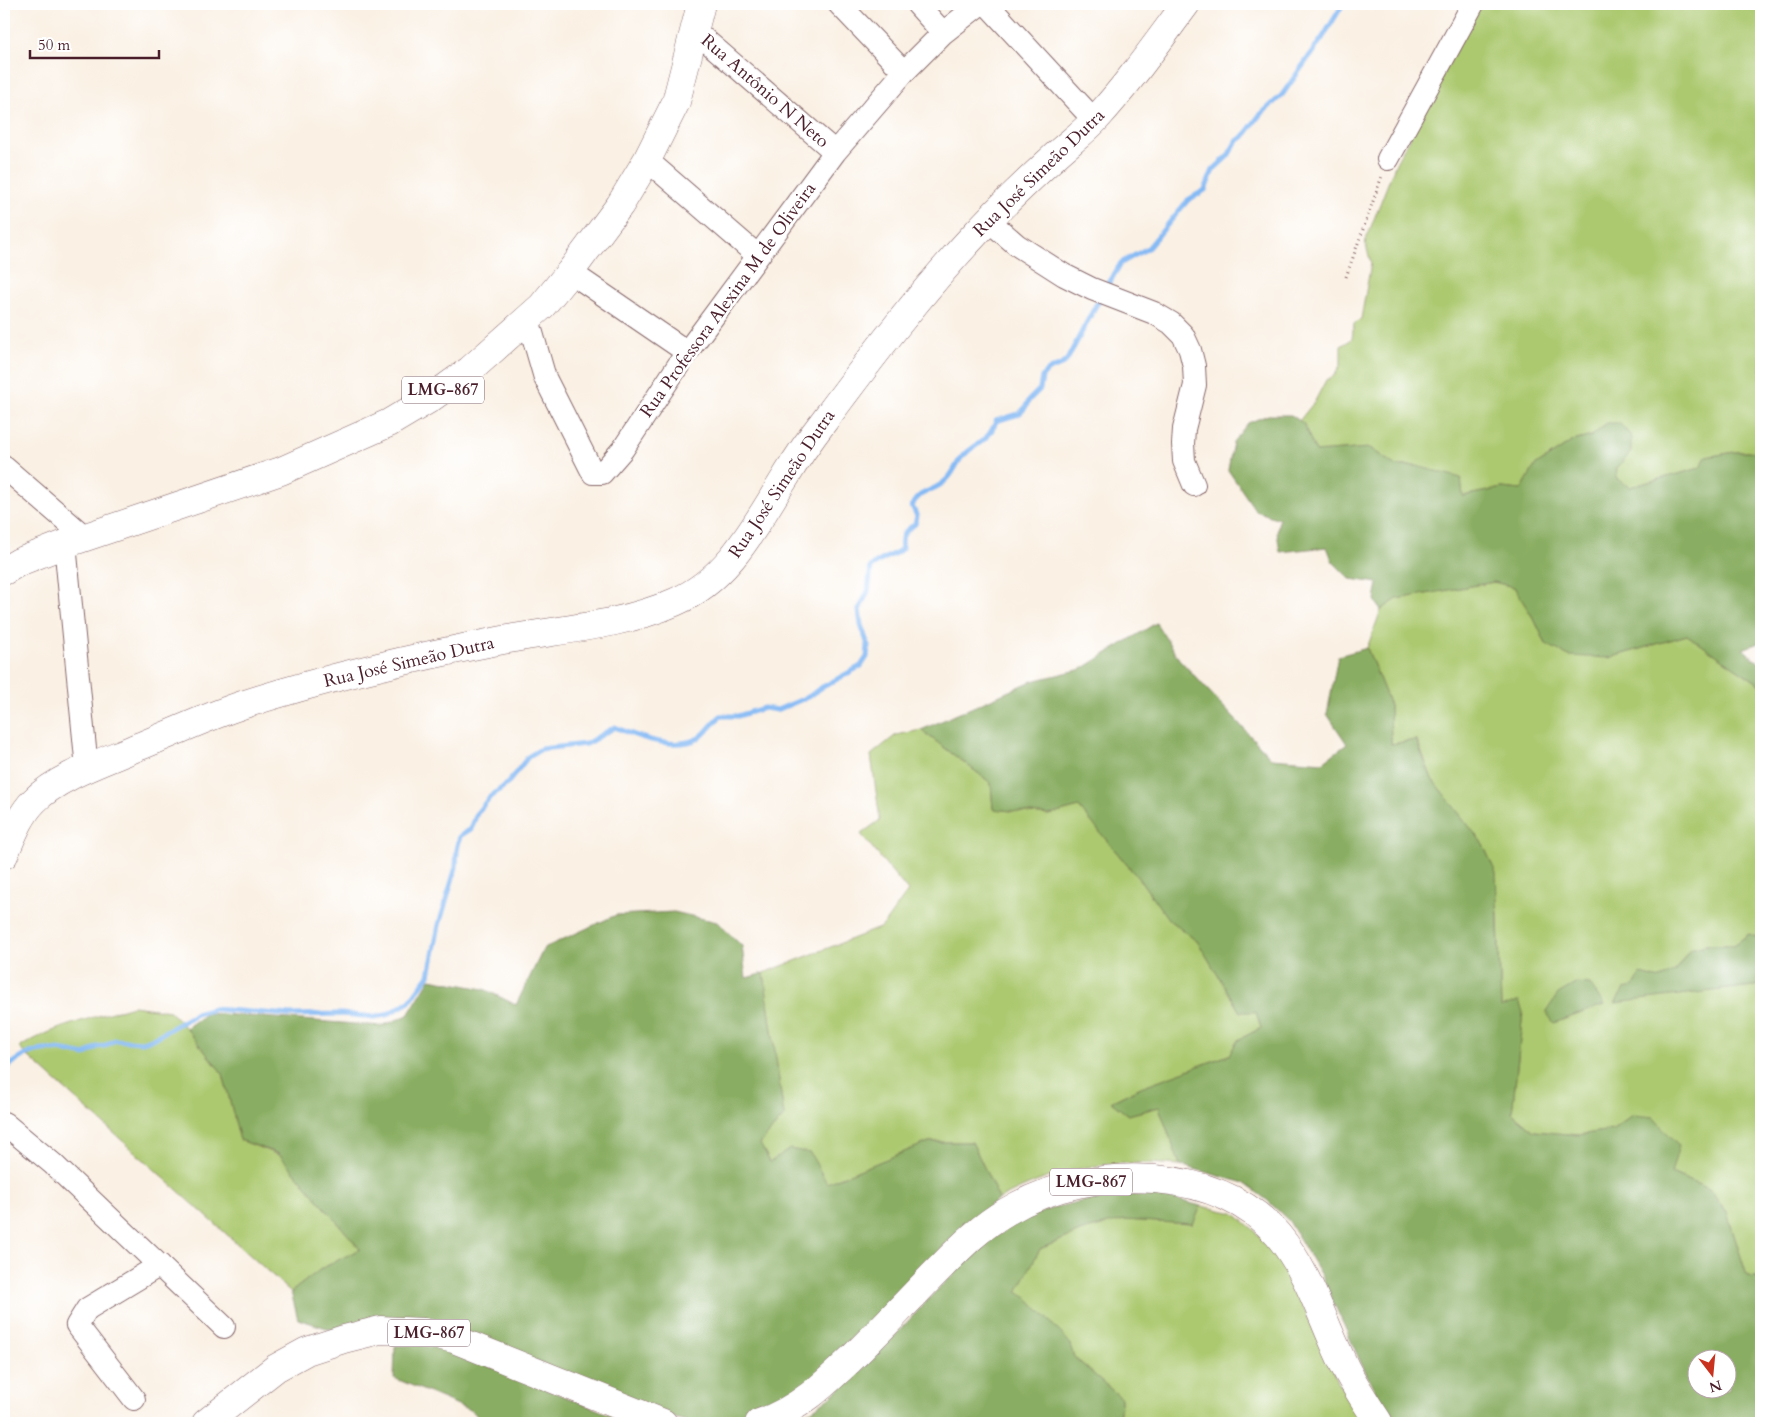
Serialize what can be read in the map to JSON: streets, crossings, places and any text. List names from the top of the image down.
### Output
{
  "streets": {
    "main road": ["Rua José Simeão Dutra", "LMG-867"],
    "street": ["Rua Antônio N Neto", "Rua Professora Alexina M de Oliveira"]
  },
  "crossings": [
    ["Rua Antônio N Neto", "Rua Professora Alexina M de Oliveira"],
    ["Rua Antônio N Neto", "LMG-867"],
    ["Rua Professora Alexina M de Oliveira", "LMG-867"]
  ],
  "scale_bar": "50 m",
  "north": "bottom"
}
